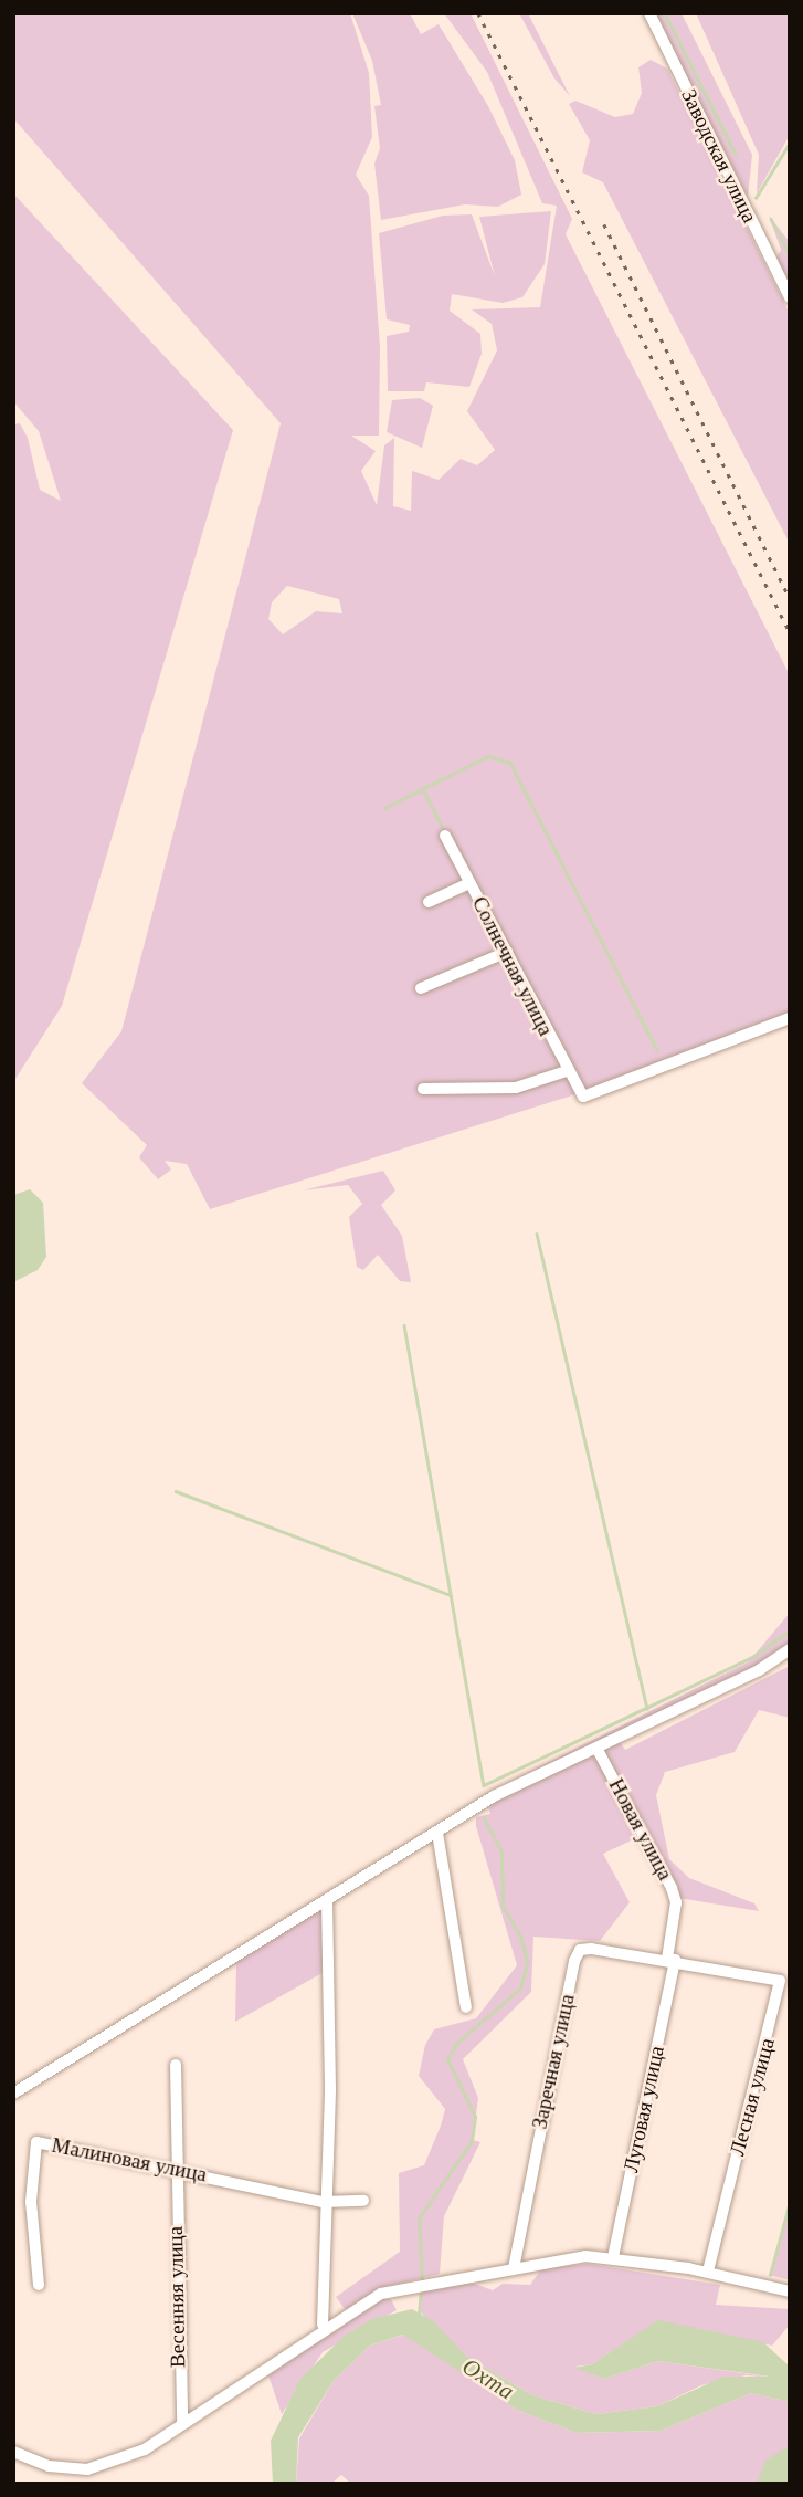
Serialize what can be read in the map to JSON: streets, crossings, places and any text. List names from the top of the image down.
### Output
{
  "streets": {
    "street": [
      "Заводская улица",
      "Солнечная улица",
      "Новая улица",
      "Заречная улица",
      "Лесная улица",
      "Луговая улица",
      "Малиновая улица",
      "Весенняя улица"
    ]
  },
  "crossings": [
    ["Новая улица", "Заречная улица"],
    ["Новая улица", "Лесная улица"],
    ["Новая улица", "Луговая улица"],
    ["Заречная улица", "Лесная улица"],
    ["Заречная улица", "Луговая улица"],
    ["Лесная улица", "Луговая улица"],
    ["Малиновая улица", "Весенняя улица"]
  ],
  "water": ["Охта"]
}
